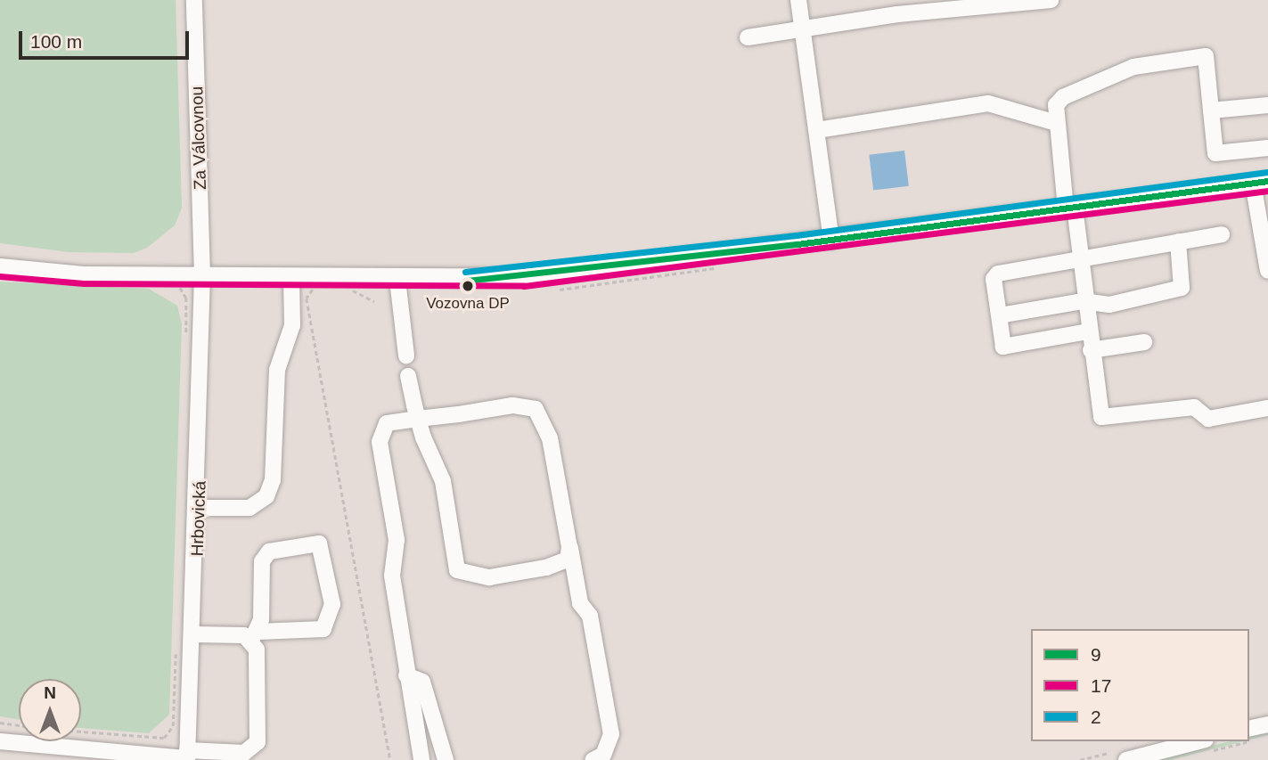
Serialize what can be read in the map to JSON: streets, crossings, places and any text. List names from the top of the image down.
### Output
{
  "streets": {
    "street": ["Za Válcovnou", "Hrbovická"]
  },
  "crossings": [
    ["Za Válcovnou", "Hrbovická"]
  ],
  "places": ["Vozovna DP"],
  "lines": ["transit line 2", "transit line 9", "transit line 17"],
  "legend": ["9", "17", "2"],
  "scale_bar": "100 m",
  "north": "top"
}
